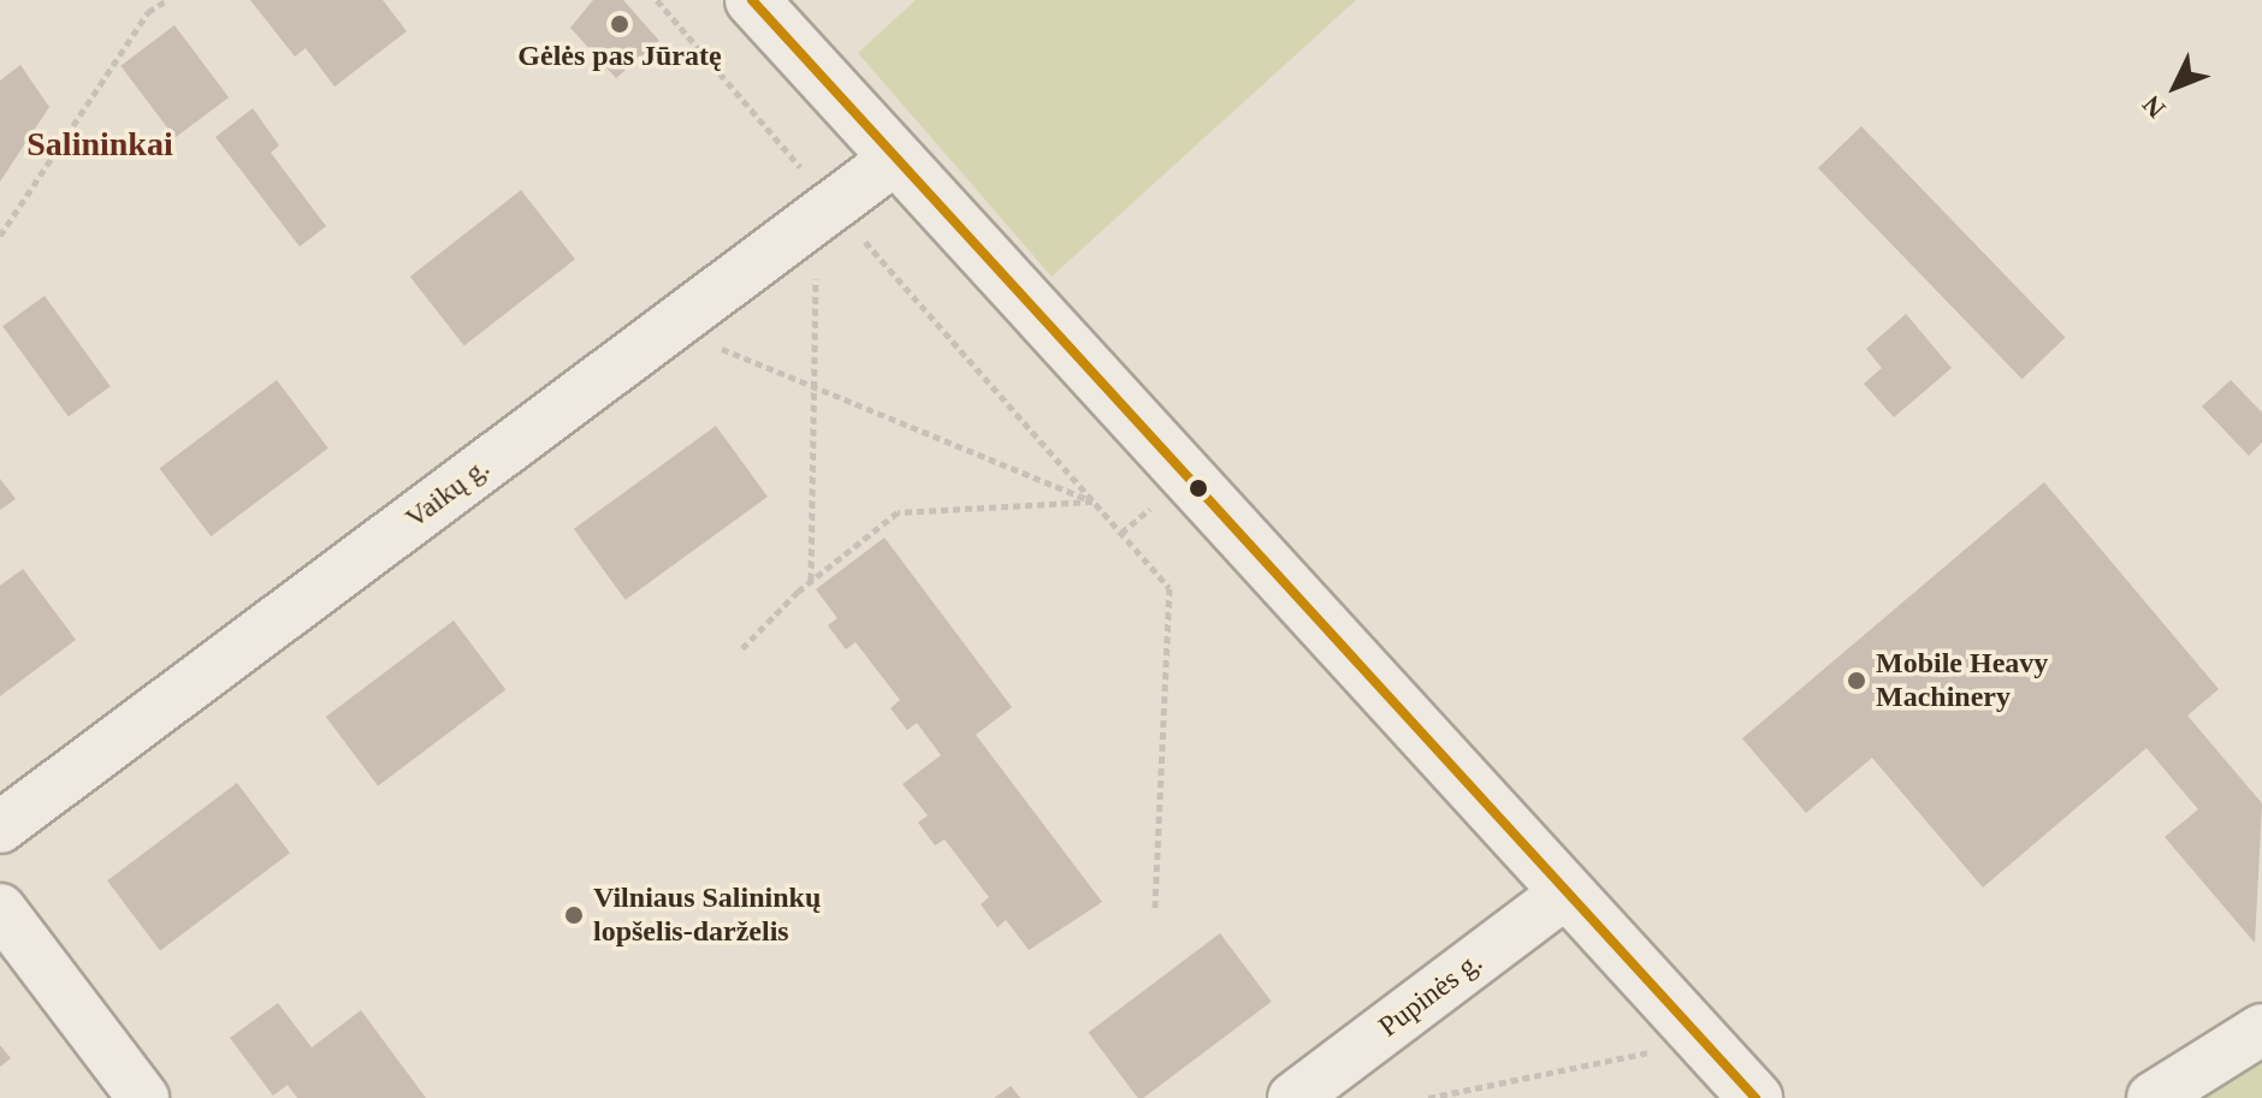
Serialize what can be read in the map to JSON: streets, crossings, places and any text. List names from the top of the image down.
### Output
{
  "streets": {
    "street": ["Vaikų g.", "Pupinės g."]
  },
  "districts": ["Salininkai"],
  "places": ["Gėlės pas Jūratę", "Mobile Heavy Machinery", "Vilniaus Salininkų lopšelis-darželis"],
  "north": "bottom left"
}
